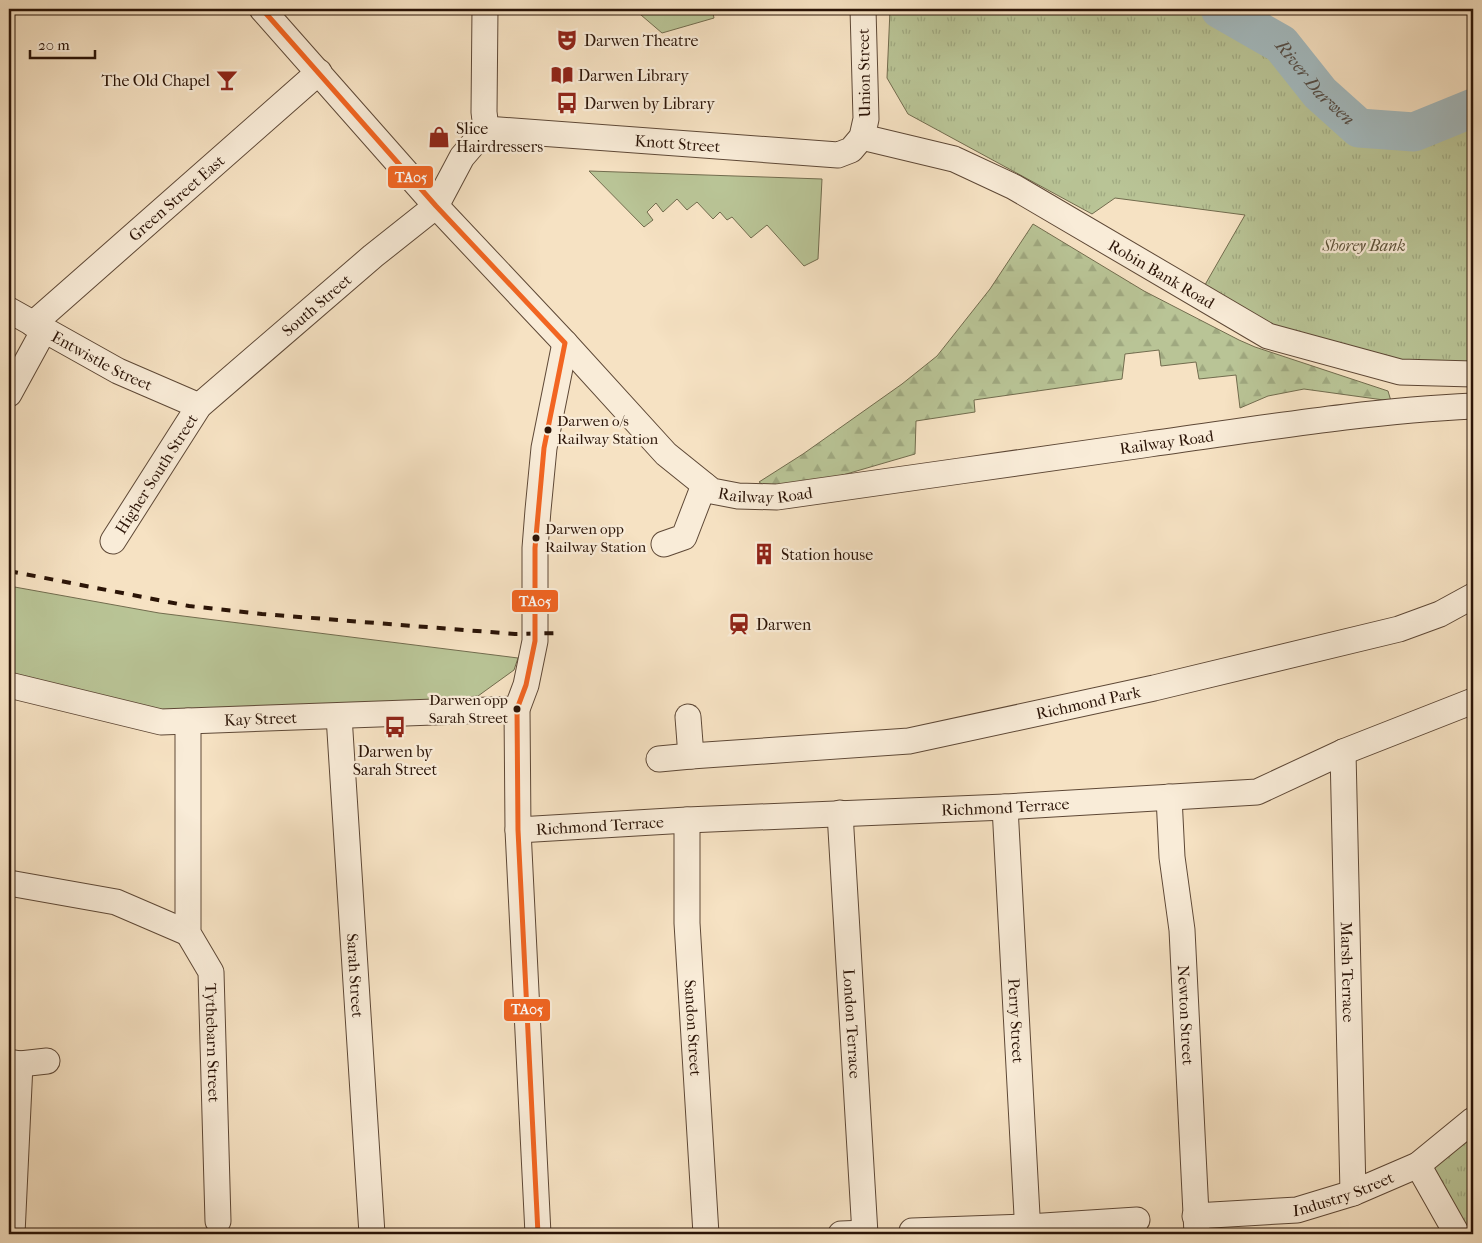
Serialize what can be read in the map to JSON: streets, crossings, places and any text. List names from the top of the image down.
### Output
{
  "streets": {
    "street": [
      "Union Street",
      "Knott Street",
      "Green Street East",
      "Robin Bank Road",
      "South Street",
      "Entwistle Street",
      "Railway Road",
      "Higher South Street",
      "Richmond Park",
      "Kay Street",
      "Richmond Terrace",
      "Marsh Terrace",
      "Sarah Street",
      "Newton Street",
      "Perry Street",
      "London Terrace",
      "Sandon Street",
      "Tythebarn Street",
      "Industry Street"
    ]
  },
  "crossings": [
    ["Union Street", "Knott Street"],
    ["Union Street", "Robin Bank Road"],
    ["Knott Street", "Robin Bank Road"],
    ["Green Street East", "Entwistle Street"],
    ["Green Street East", "Railway Road"],
    ["South Street", "Entwistle Street"],
    ["South Street", "Railway Road"],
    ["South Street", "Higher South Street"],
    ["Entwistle Street", "Higher South Street"],
    ["Kay Street", "Sarah Street"],
    ["Richmond Terrace", "Marsh Terrace"],
    ["Richmond Terrace", "Newton Street"],
    ["Richmond Terrace", "Perry Street"],
    ["Richmond Terrace", "London Terrace"],
    ["Richmond Terrace", "Sandon Street"],
    ["Marsh Terrace", "Industry Street"],
    ["Newton Street", "Industry Street"]
  ],
  "water": ["River Darwen"],
  "parks": ["Shorey Bank"],
  "places": {
    "theatre": ["Darwen Theatre"],
    "library": ["Darwen Library"],
    "bar": ["The Old Chapel"],
    "bus stop": ["Darwen by Library", "Darwen by Sarah Street"],
    "shop": ["Slice Hairdressers"],
    "other": ["Darwen o/s Railway Station", "Darwen opp Railway Station", "Darwen opp Sarah Street"],
    "building": ["Station house"],
    "station": ["Darwen"]
  },
  "lines": ["transit line TA05"],
  "scale_bar": "20 m"
}
